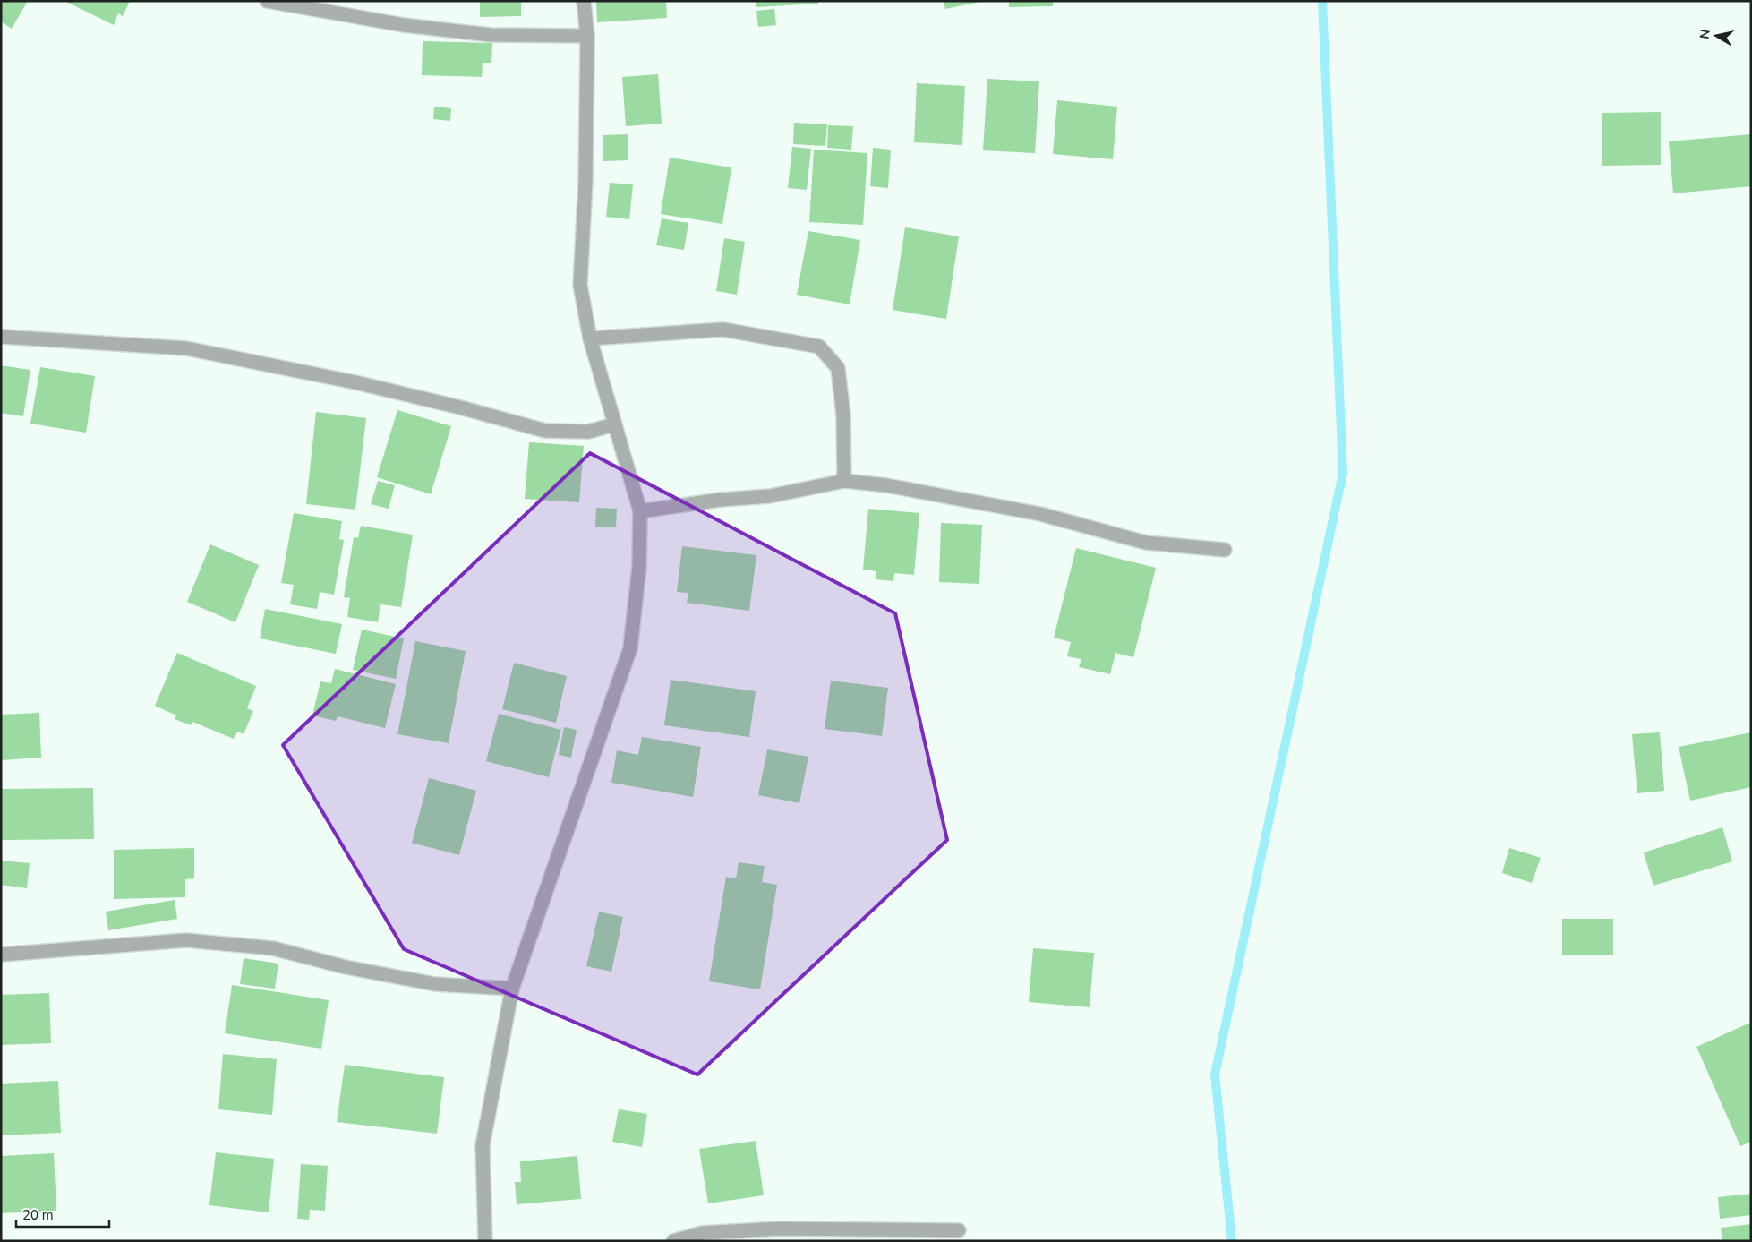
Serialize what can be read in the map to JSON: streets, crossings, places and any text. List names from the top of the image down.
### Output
{
  "scale_bar": "20 m",
  "north": "left"
}
